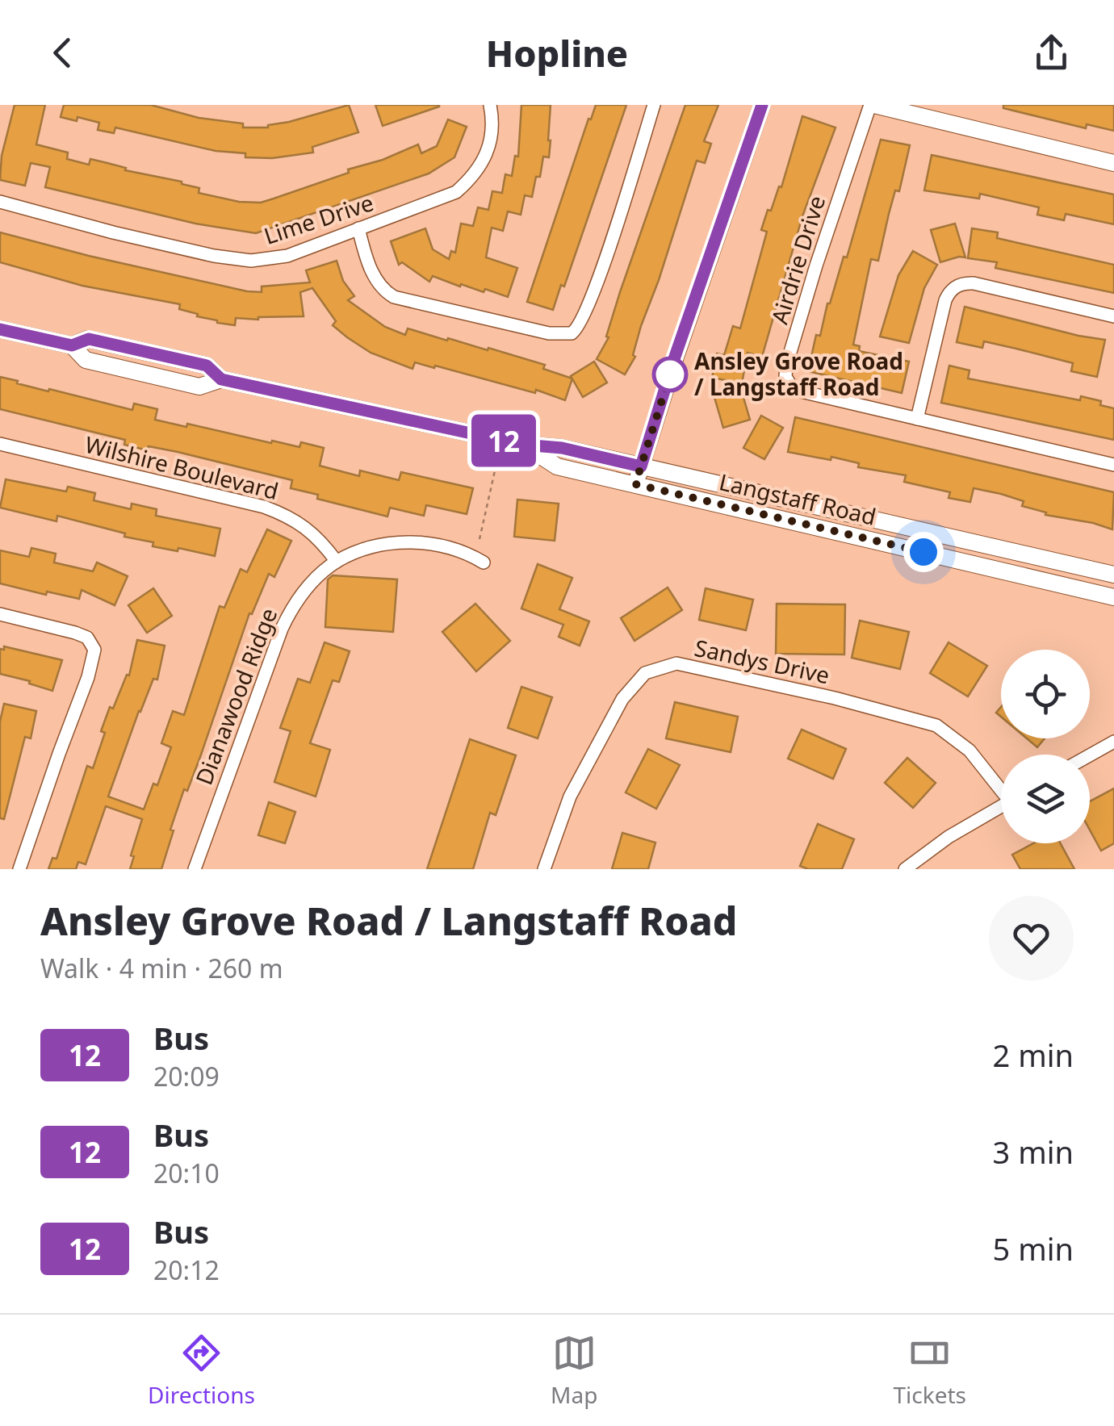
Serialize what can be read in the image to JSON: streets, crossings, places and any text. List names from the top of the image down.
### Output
{
  "streets": {
    "main road": ["Langstaff Road"],
    "street": [
      "Lime Drive",
      "Airdrie Drive",
      "Wilshire Boulevard",
      "Sandys Drive",
      "Dianawood Ridge"
    ]
  },
  "crossings": [
    ["Wilshire Boulevard", "Dianawood Ridge"]
  ],
  "places": ["Ansley Grove Road / Langstaff Road"],
  "lines": ["bus line 12"],
  "page": {
    "header": "Hopline",
    "on_map": "12",
    "heading": ["Ansley Grove Road / Langstaff Road", "Walk · 4 min · 260 m"],
    "list": [
      {
        "mark": "12",
        "name": "Bus",
        "note": "20:09",
        "value": "2 min"
      },
      {
        "mark": "12",
        "name": "Bus",
        "note": "20:10",
        "value": "3 min"
      },
      {
        "mark": "12",
        "name": "Bus",
        "note": "20:12",
        "value": "5 min"
      }
    ],
    "tabs": ["Directions", "Map", "Tickets"]
  }
}
